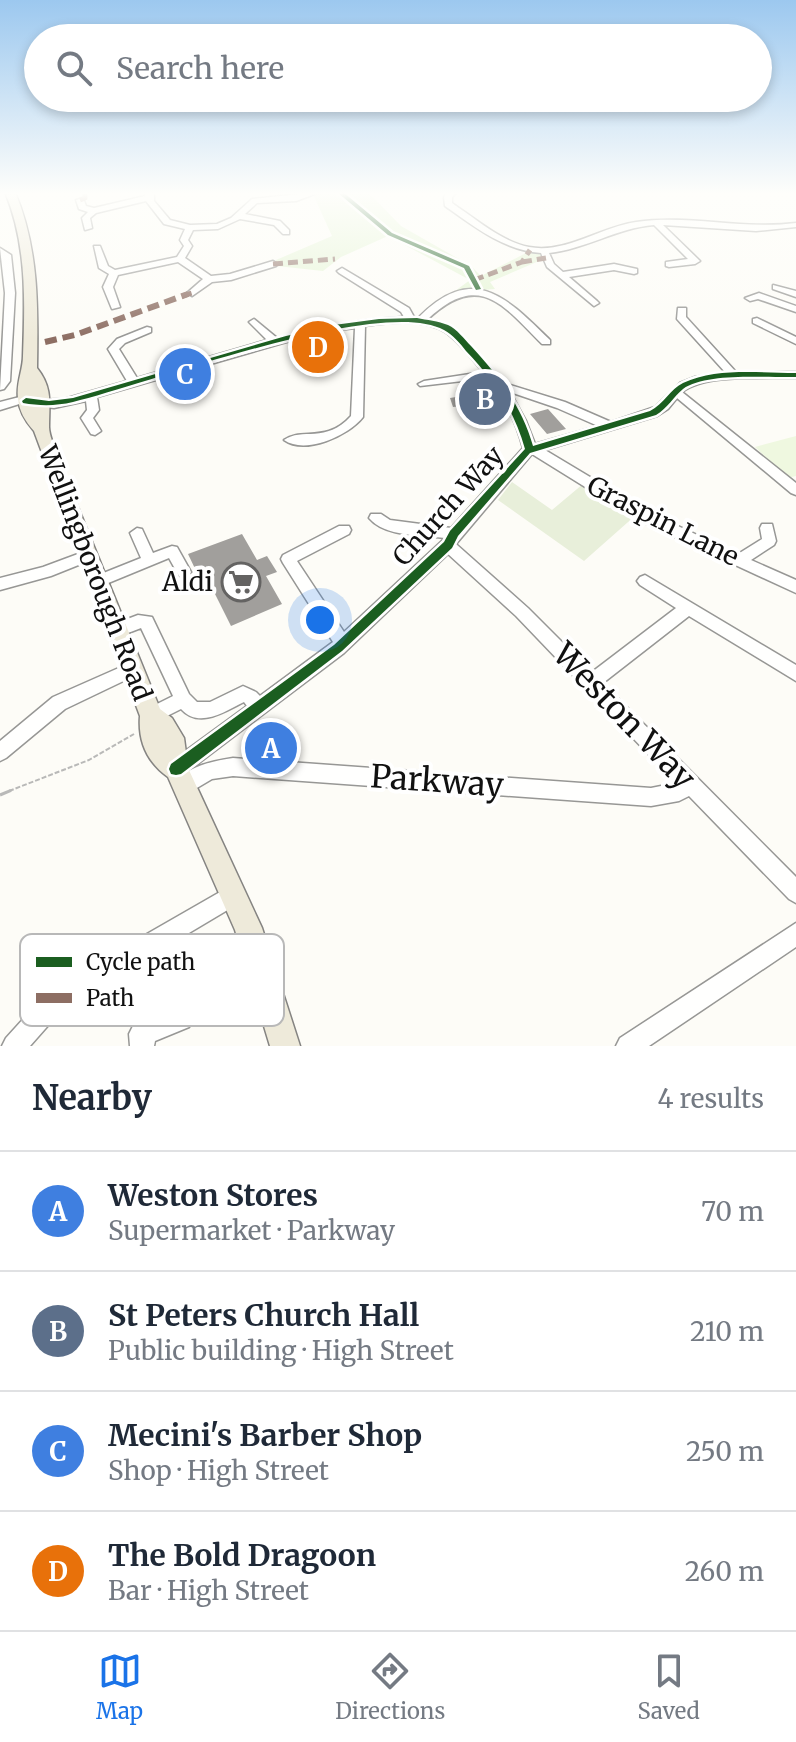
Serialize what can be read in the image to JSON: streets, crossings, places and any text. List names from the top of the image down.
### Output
{
  "streets": {
    "main road": ["Wellingborough Road"],
    "street": [
      "Church Way",
      "Graspin Lane",
      "Weston Way",
      "Parkway"
    ]
  },
  "crossings": [
    ["Church Way", "Graspin Lane"],
    ["Church Way", "Wellingborough Road"],
    ["Church Way", "Weston Way"],
    ["Church Way", "Parkway"],
    ["Wellingborough Road", "Parkway"],
    ["Weston Way", "Parkway"]
  ],
  "places": {
    "supermarket": ["Aldi"]
  },
  "legend": ["Cycle path", "Path"],
  "page": {
    "search": "Search here",
    "pins": [
      "D",
      "C",
      "B",
      "A"
    ],
    "heading": ["Nearby", "4 results"],
    "list": [
      {
        "mark": "A",
        "name": "Weston Stores",
        "note": "Supermarket · Parkway",
        "value": "70 m"
      },
      {
        "mark": "B",
        "name": "St Peters Church Hall",
        "note": "Public building · High Street",
        "value": "210 m"
      },
      {
        "mark": "C",
        "name": "Mecini's Barber Shop",
        "note": "Shop · High Street",
        "value": "250 m"
      },
      {
        "mark": "D",
        "name": "The Bold Dragoon",
        "note": "Bar · High Street",
        "value": "260 m"
      }
    ],
    "nav": ["Map", "Directions", "Saved"]
  }
}
